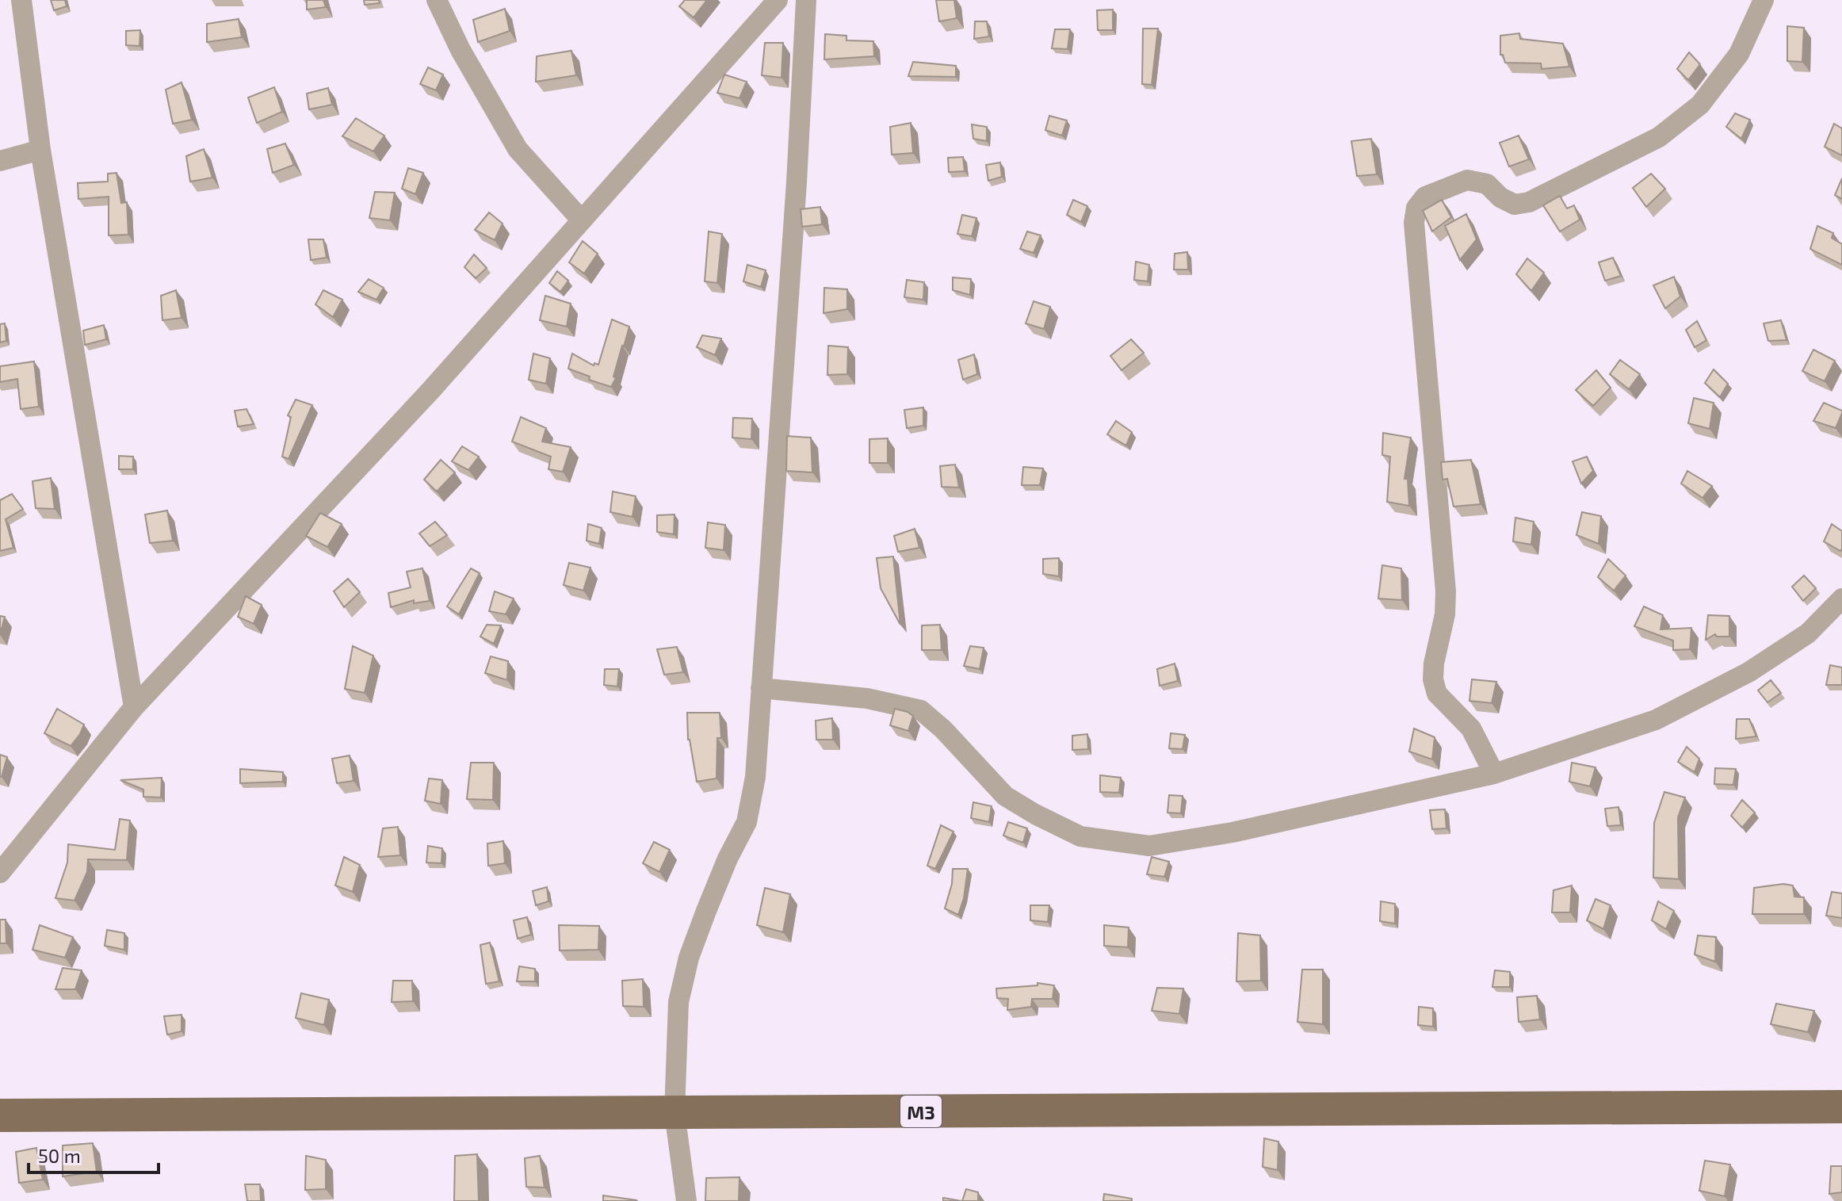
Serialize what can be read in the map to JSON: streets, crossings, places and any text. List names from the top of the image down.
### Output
{
  "streets": {
    "main road": ["M3"]
  },
  "scale_bar": "50 m"
}
